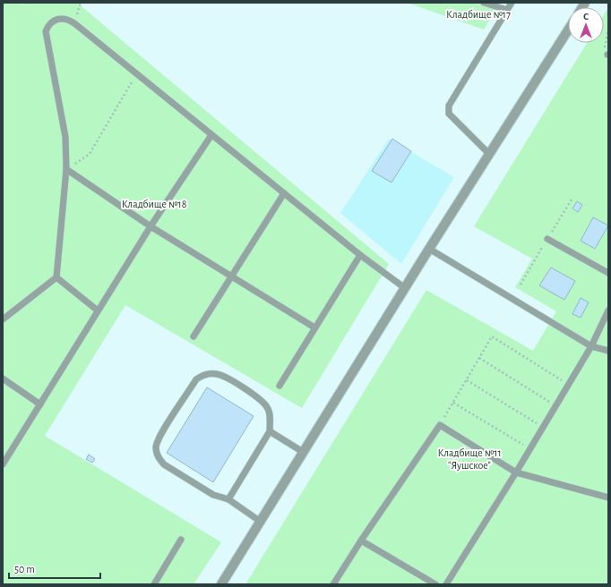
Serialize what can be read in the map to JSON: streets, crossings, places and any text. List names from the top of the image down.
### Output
{
  "parks": ["Кладбище №17", "Кладбище №18", "Кладбище №11 \"Яушское\""],
  "scale_bar": "50 m",
  "north": "top"
}
